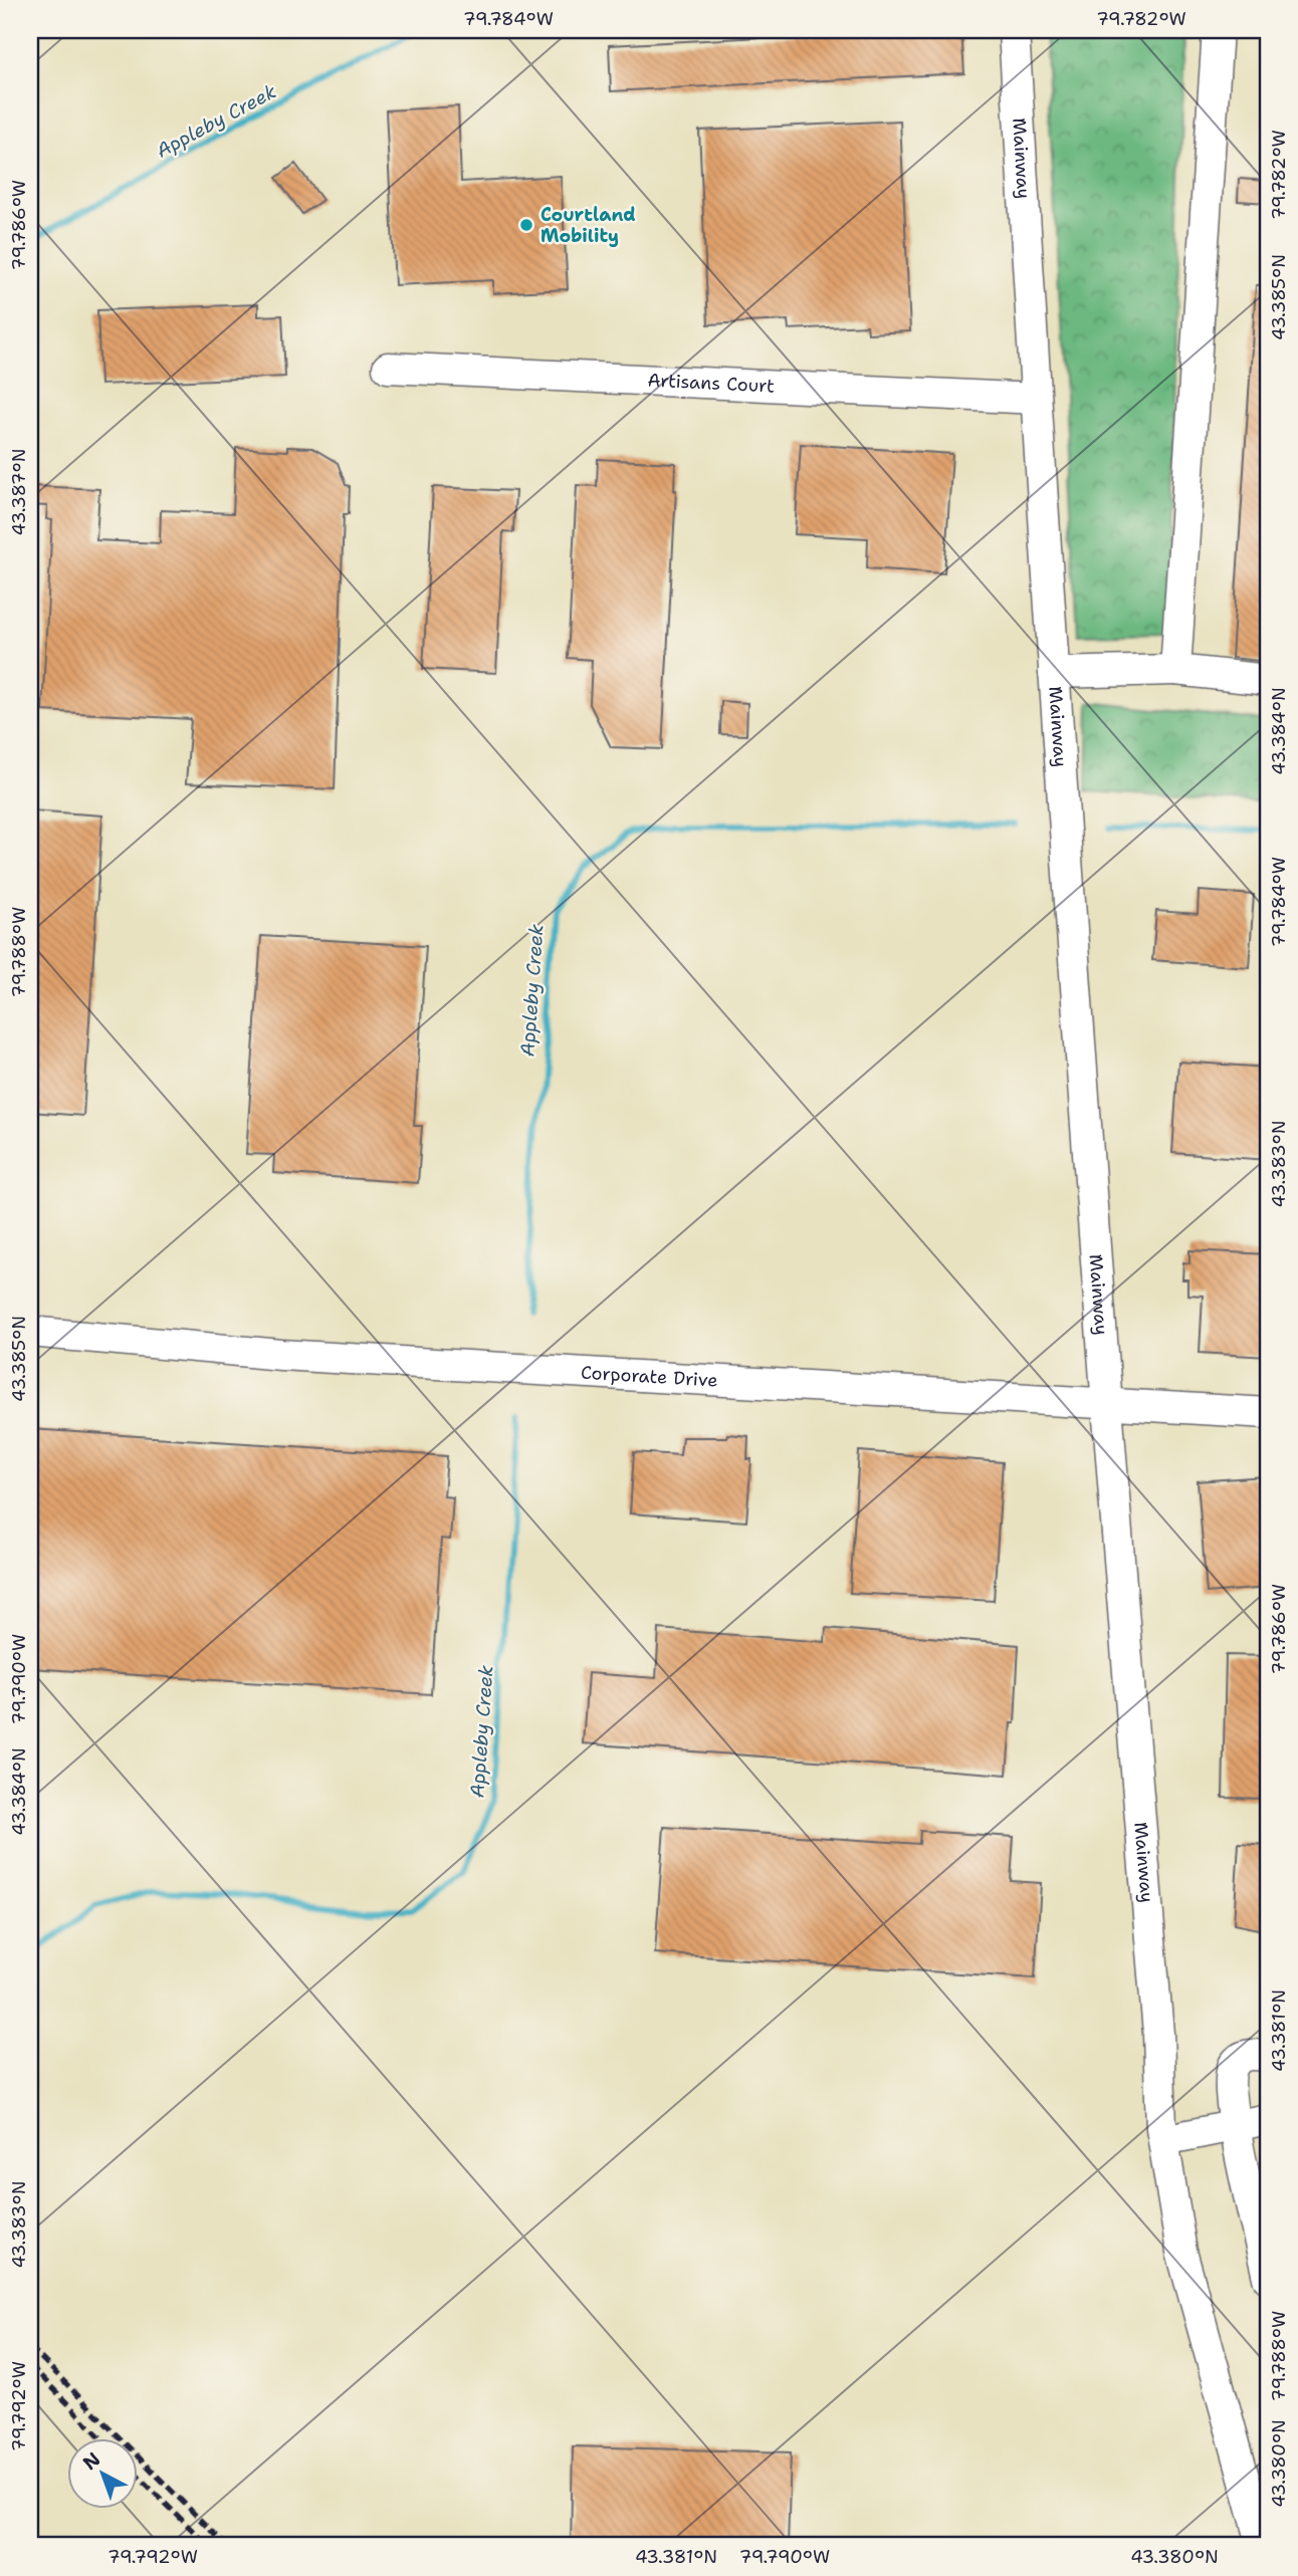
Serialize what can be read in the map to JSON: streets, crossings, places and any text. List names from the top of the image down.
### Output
{
  "streets": {
    "street": ["Mainway", "Artisans Court", "Corporate Drive"]
  },
  "crossings": [
    ["Mainway", "Artisans Court"],
    ["Mainway", "Corporate Drive"]
  ],
  "water": ["Appleby Creek"],
  "places": ["Courtland Mobility"],
  "north": "top left",
  "coordinates": [
    "79.784°W",
    "79.782°W",
    "79.786°W",
    "43.385°N",
    "43.387°N",
    "43.384°N",
    "79.788°W",
    "43.383°N",
    "79.790°W",
    "43.381°N",
    "79.792°W",
    "43.380°N"
  ]
}
